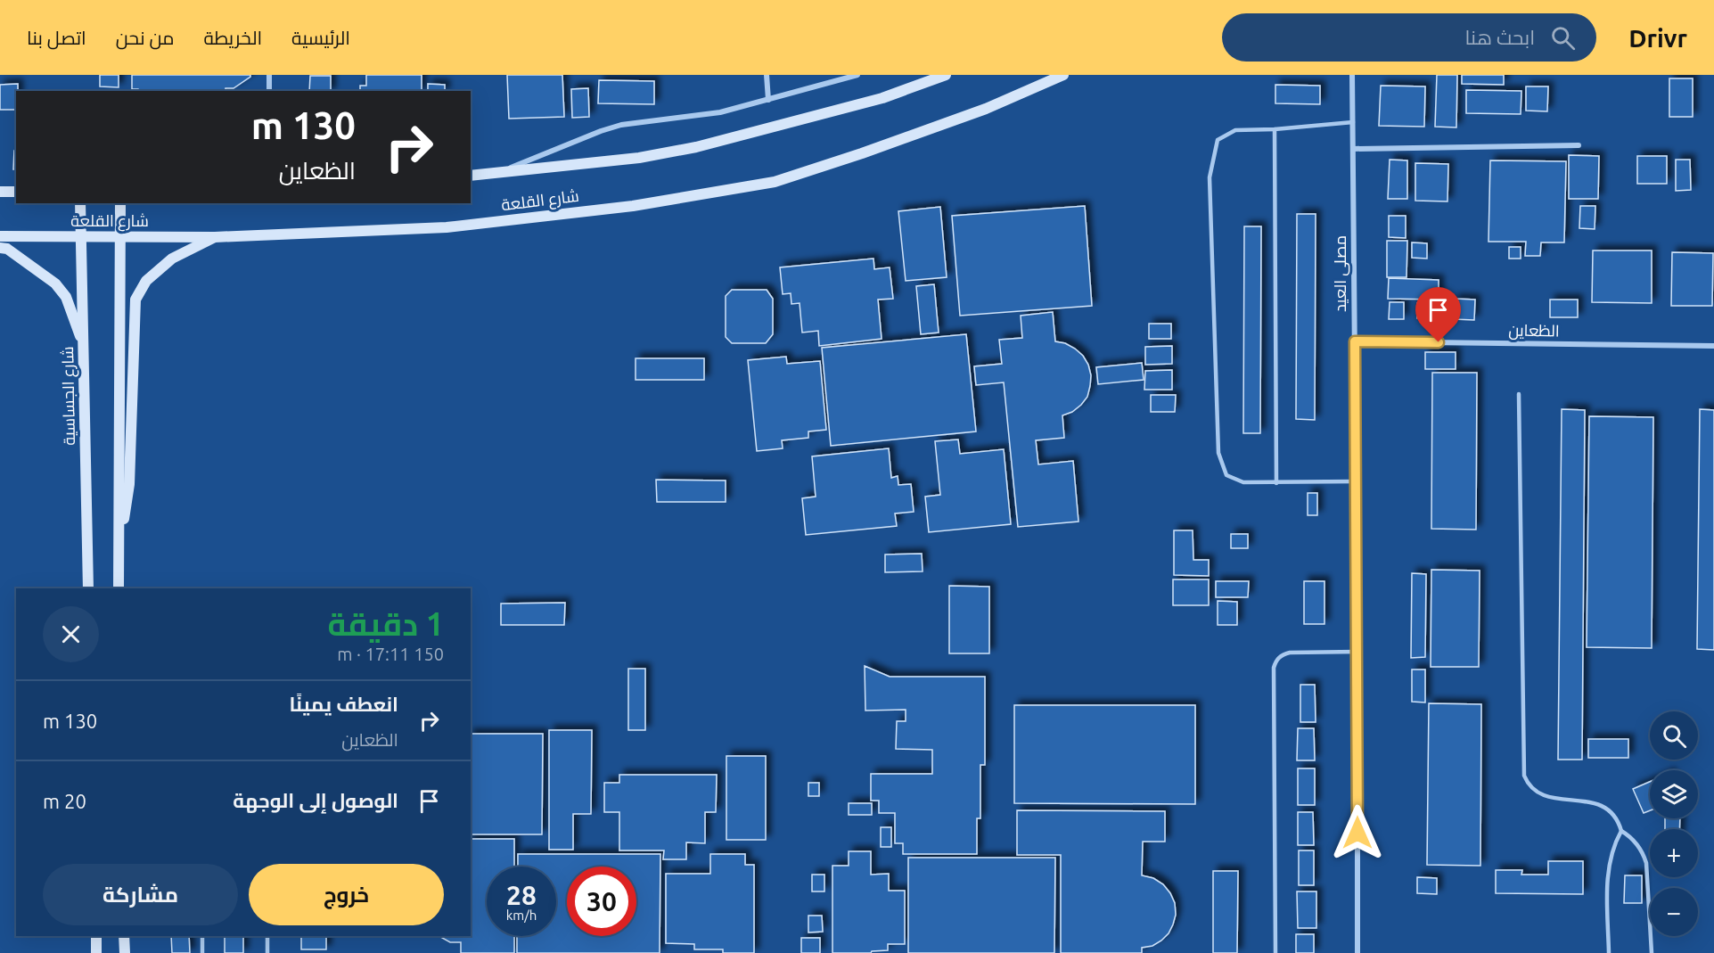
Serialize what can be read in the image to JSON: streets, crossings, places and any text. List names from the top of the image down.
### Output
{
  "streets": {
    "main road": ["شارع القلعة", "شارع الجساسية"],
    "street": ["مصلى العيد", "الظعاين"]
  },
  "crossings": [
    ["شارع القلعة", "شارع الجساسية"],
    ["مصلى العيد", "الظعاين"]
  ],
  "page": {
    "header": "Drivr",
    "search": "ابحث هنا",
    "nav": [
      "الرئيسية",
      "الخريطة",
      "من نحن",
      "اتصل بنا"
    ],
    "turn": ["130 m", "الظعاين"],
    "heading": ["1 دقيقة", "150 m · 17:11"],
    "list": [
      {
        "name": "انعطف يمينًا",
        "note": "الظعاين",
        "value": "130 m"
      },
      {
        "name": "الوصول إلى الوجهة",
        "value": "20 m"
      }
    ],
    "map_buttons": ["+", "−"],
    "buttons": ["خروج", "مشاركة"],
    "speed": "28 km/h",
    "limit": "30"
  }
}
